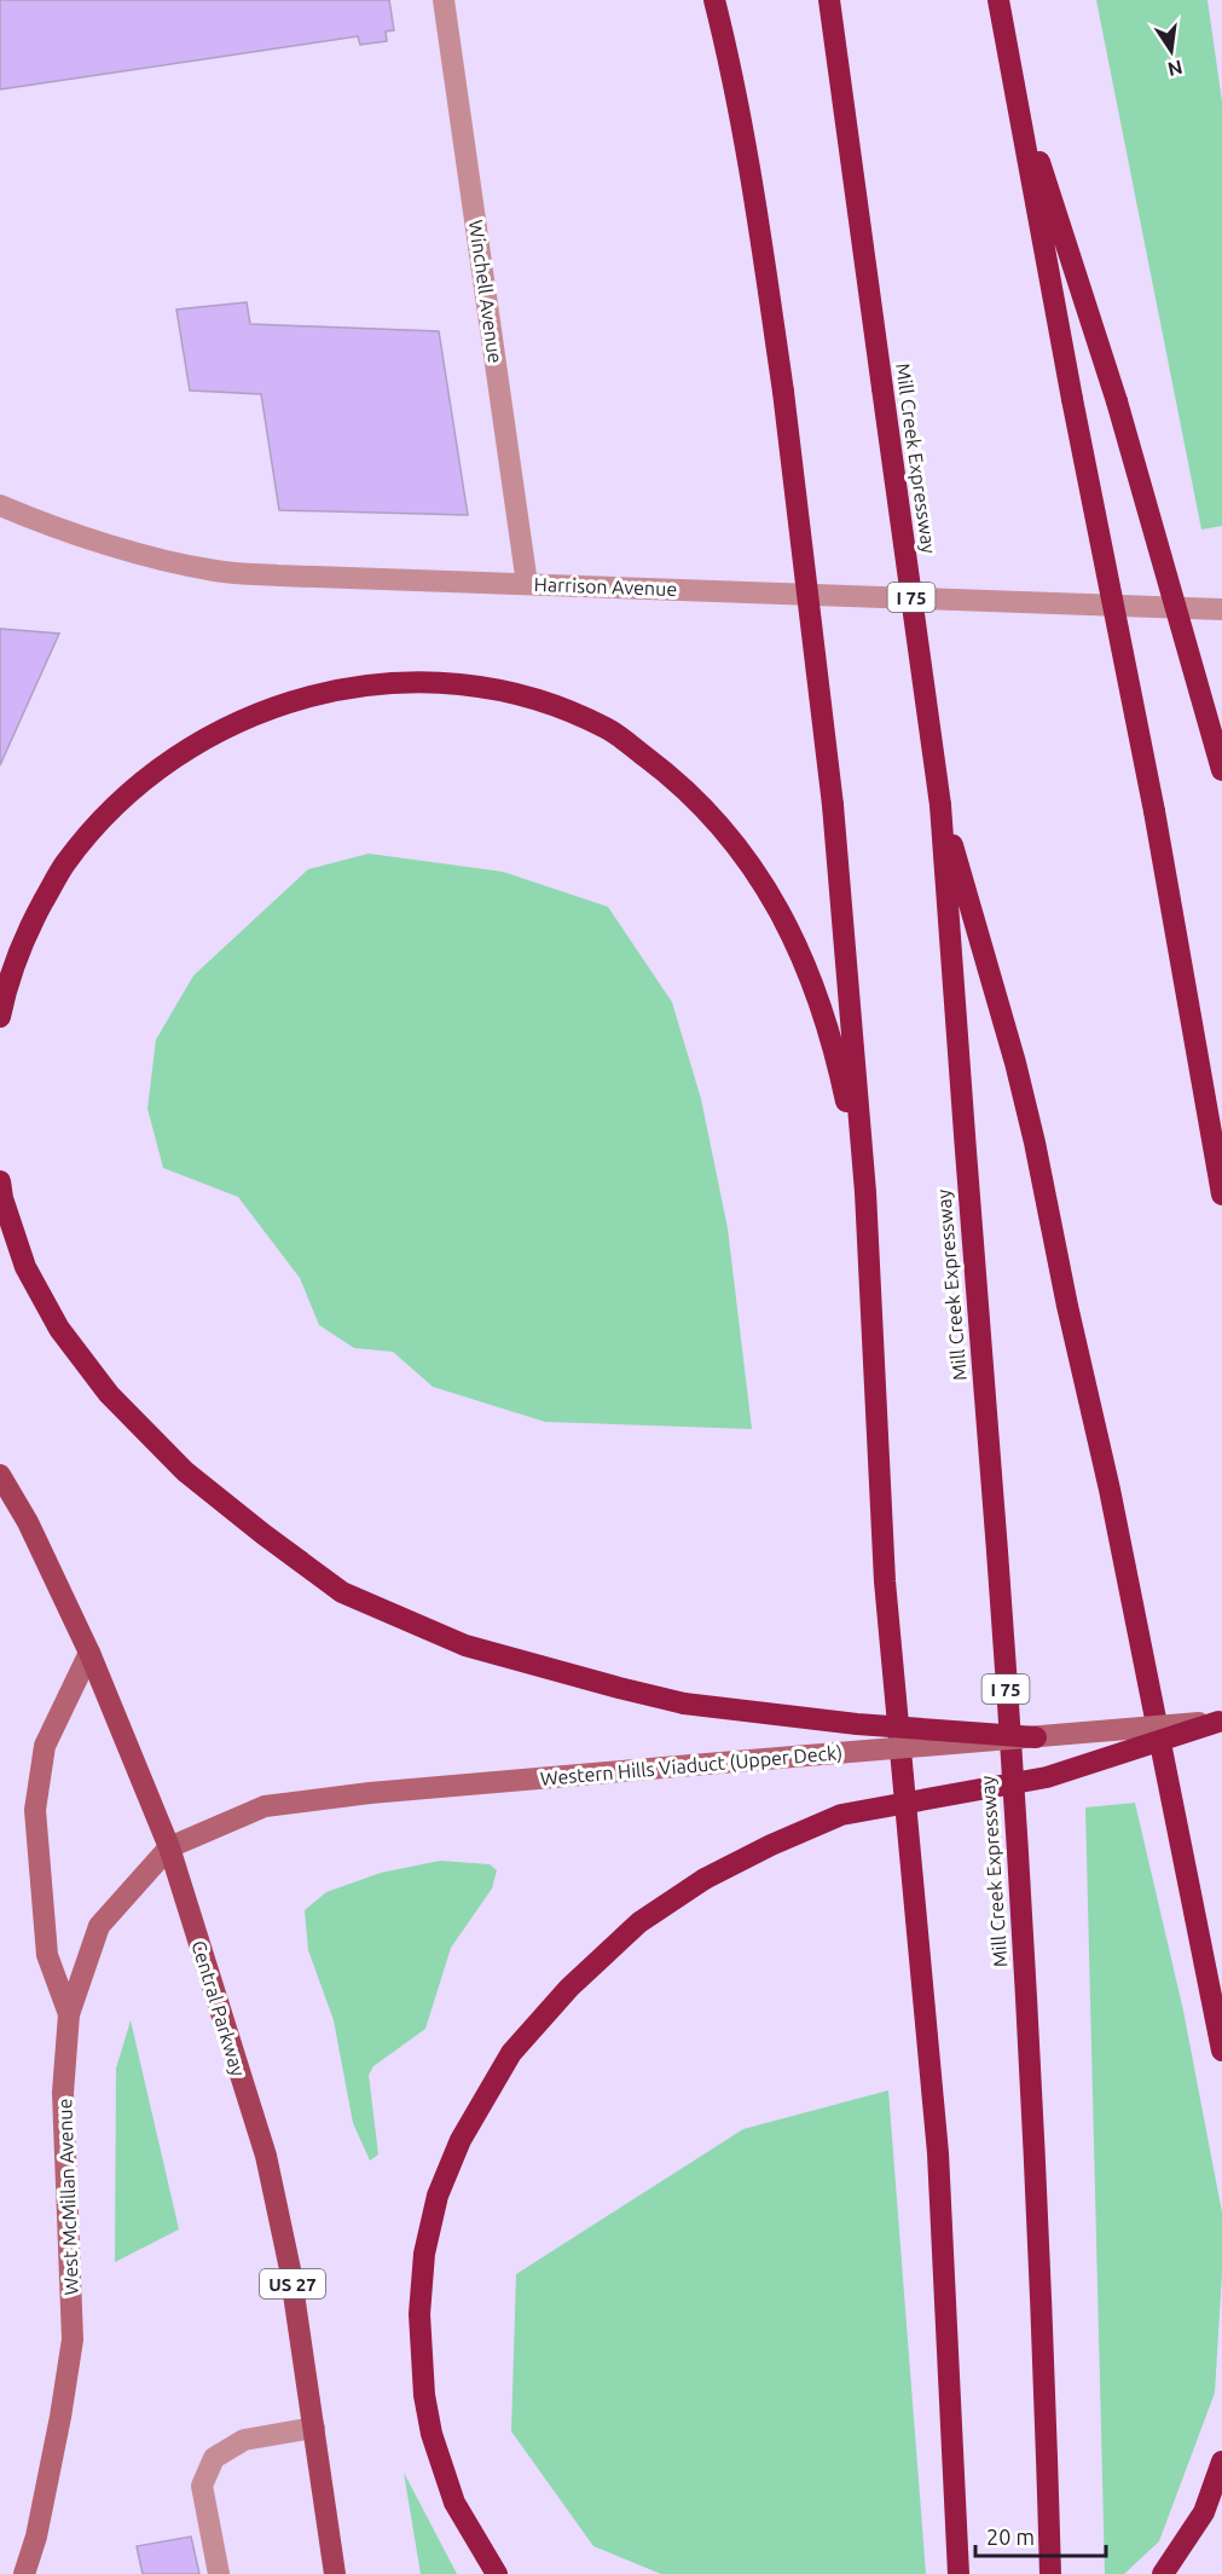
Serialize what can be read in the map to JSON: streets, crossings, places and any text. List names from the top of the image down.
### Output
{
  "streets": {
    "highway": ["Mill Creek Expressway", "I 75"],
    "main road": [
      "Western Hills Viaduct (Upper Deck)",
      "Central Parkway",
      "West McMillan Avenue",
      "US 27"
    ],
    "street": ["Winchell Avenue", "Harrison Avenue"]
  },
  "crossings": [
    ["Winchell Avenue", "Harrison Avenue"],
    ["Western Hills Viaduct (Upper Deck)", "Central Parkway"],
    ["Western Hills Viaduct (Upper Deck)", "West McMillan Avenue"],
    ["Central Parkway", "West McMillan Avenue"]
  ],
  "scale_bar": "20 m",
  "north": "bottom"
}
